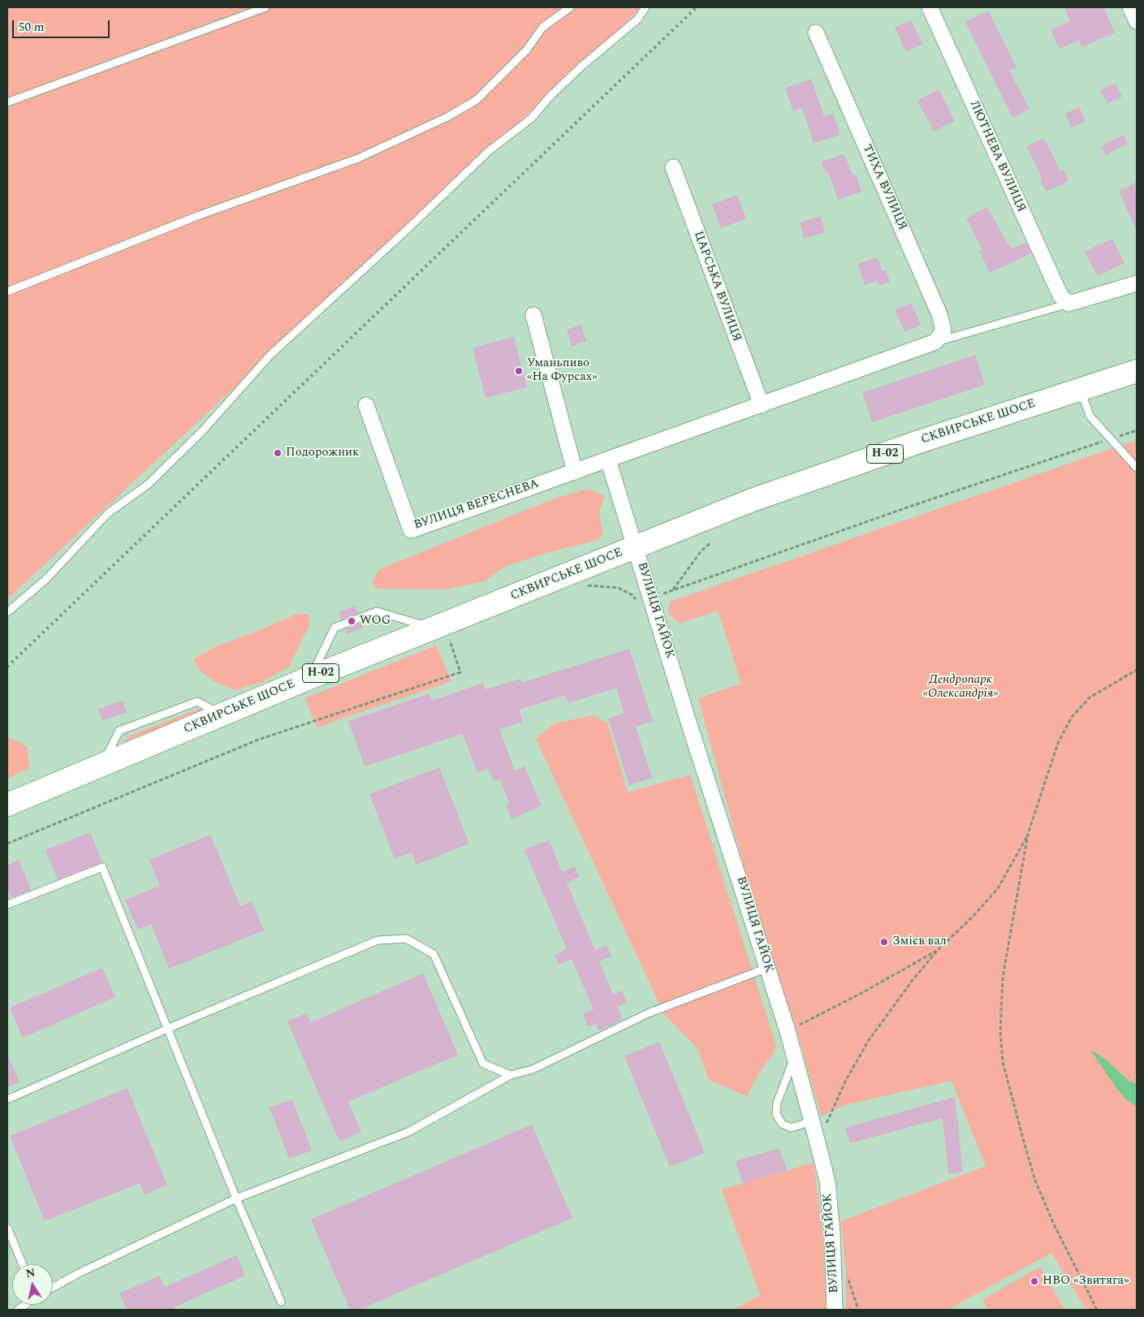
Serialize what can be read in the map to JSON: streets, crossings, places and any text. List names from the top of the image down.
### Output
{
  "streets": {
    "main road": ["СКВИРСЬКЕ ШОСЕ", "Н-02"],
    "street": [
      "ЛЮТНЕВА ВУЛИЦЯ",
      "ТИХА ВУЛИЦЯ",
      "ЦАРСЬКА ВУЛИЦЯ",
      "ВУЛИЦЯ ВЕРЕСНЕВА",
      "ВУЛИЦЯ ГАЙОК"
    ]
  },
  "crossings": [
    ["СКВИРСЬКЕ ШОСЕ", "ВУЛИЦЯ ГАЙОК"]
  ],
  "parks": ["Дендропарк «Олександрія»"],
  "places": [
    "Уманьпиво «На Фурсах»",
    "Подорожник",
    "WOG",
    "Змієв вал",
    "НВО «Звитяга»"
  ],
  "scale_bar": "50 m",
  "north": "top"
}
